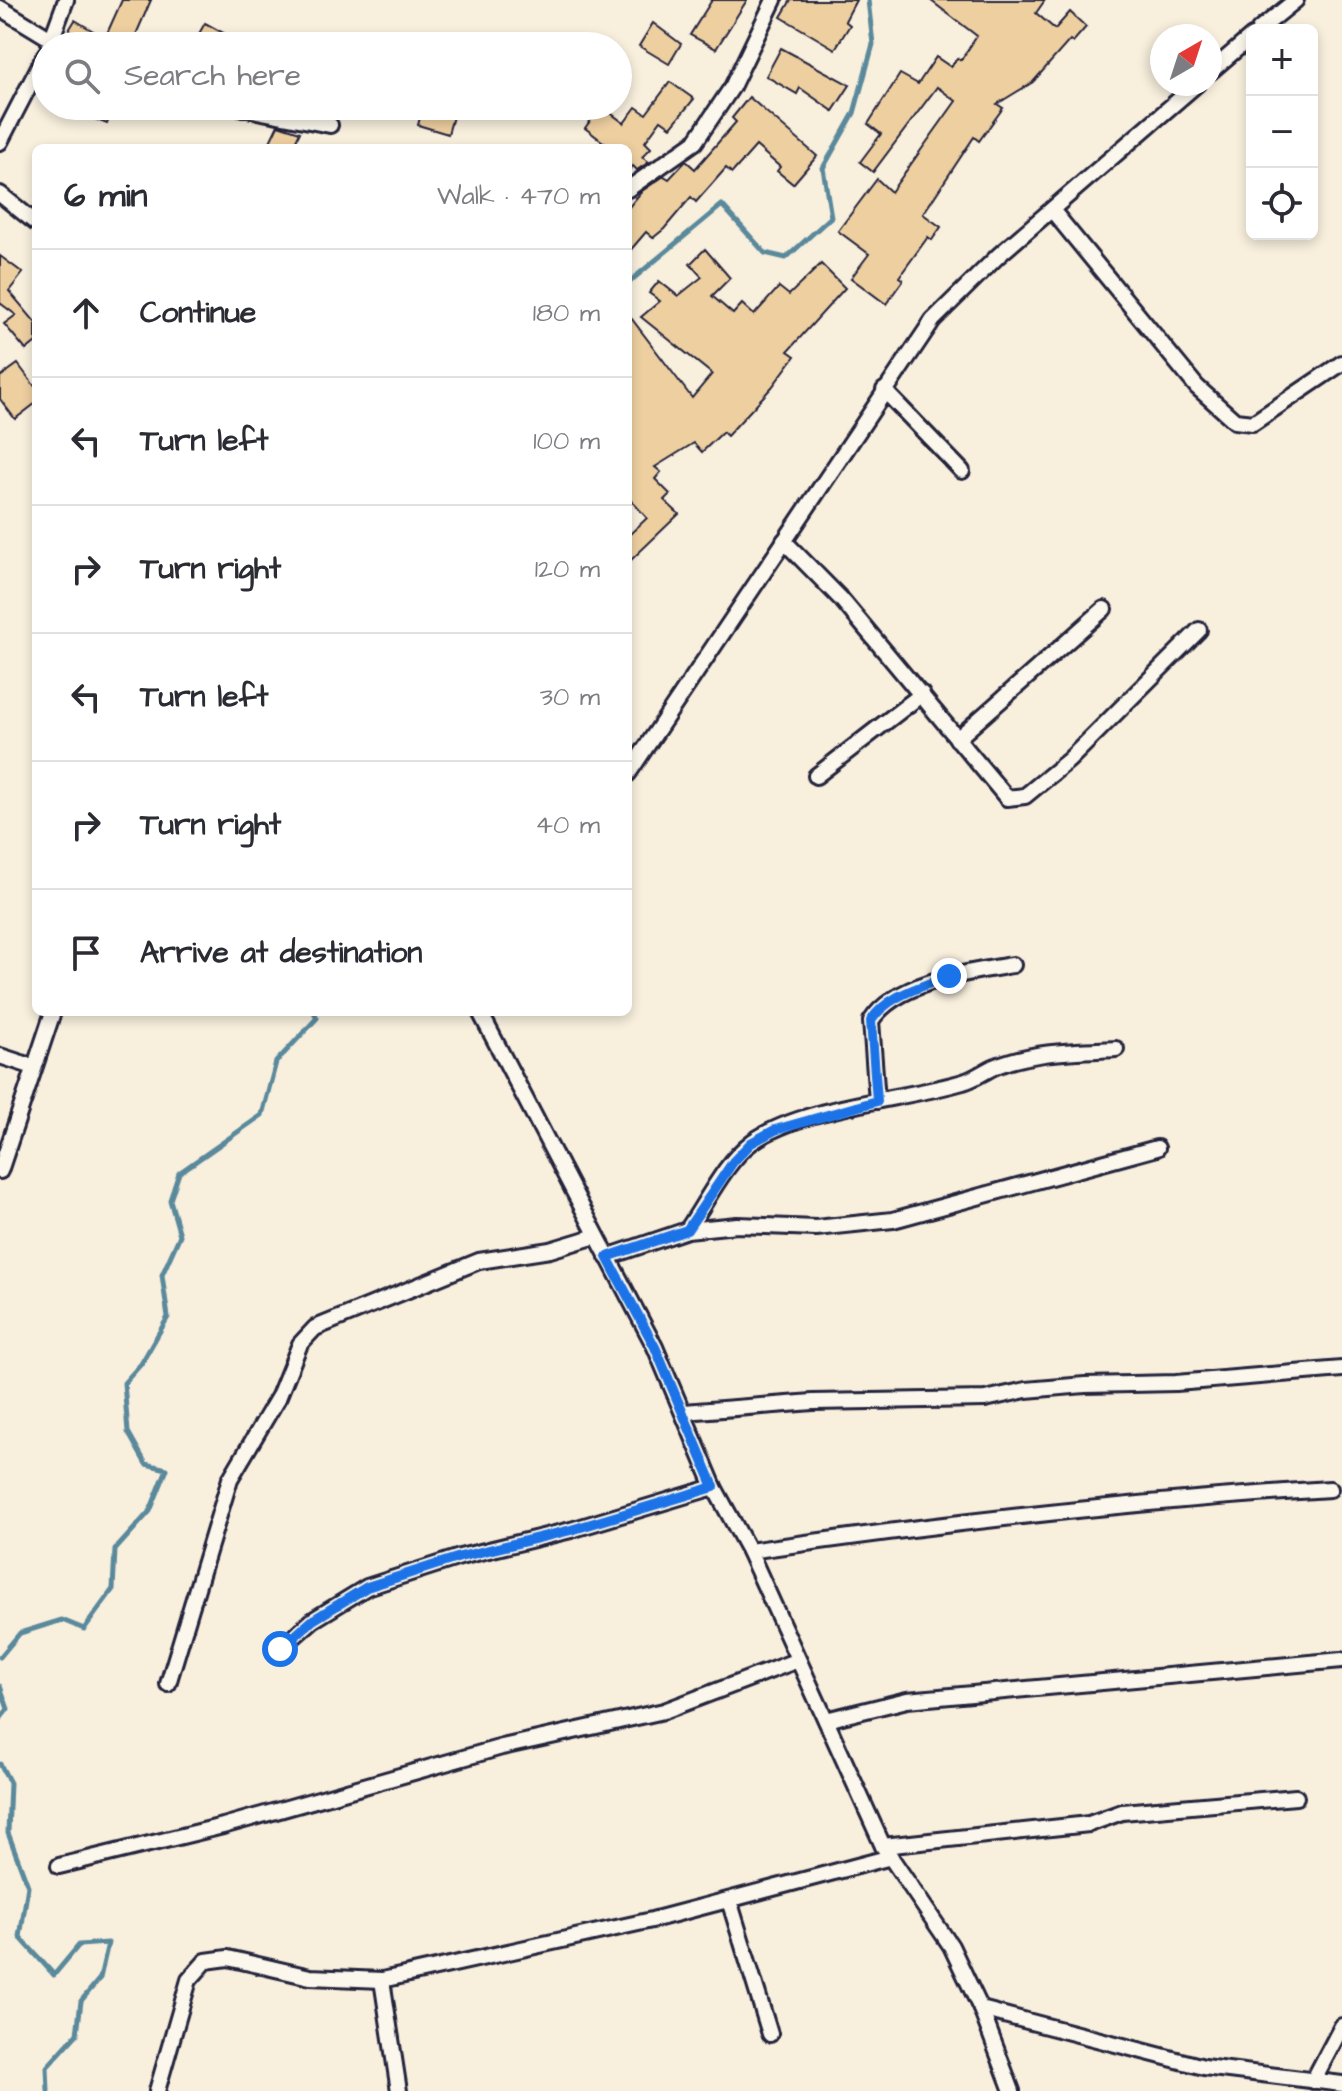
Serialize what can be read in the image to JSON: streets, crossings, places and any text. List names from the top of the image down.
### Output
{
  "north": "top right",
  "page": {
    "map_buttons": ["+", "−"],
    "search": "Search here",
    "heading": ["6 min", "Walk · 470 m"],
    "list": [
      ["Continue", "180 m"],
      ["Turn left", "100 m"],
      ["Turn right", "120 m"],
      ["Turn left", "30 m"],
      ["Turn right", "40 m"],
      "Arrive at destination"
    ]
  }
}
